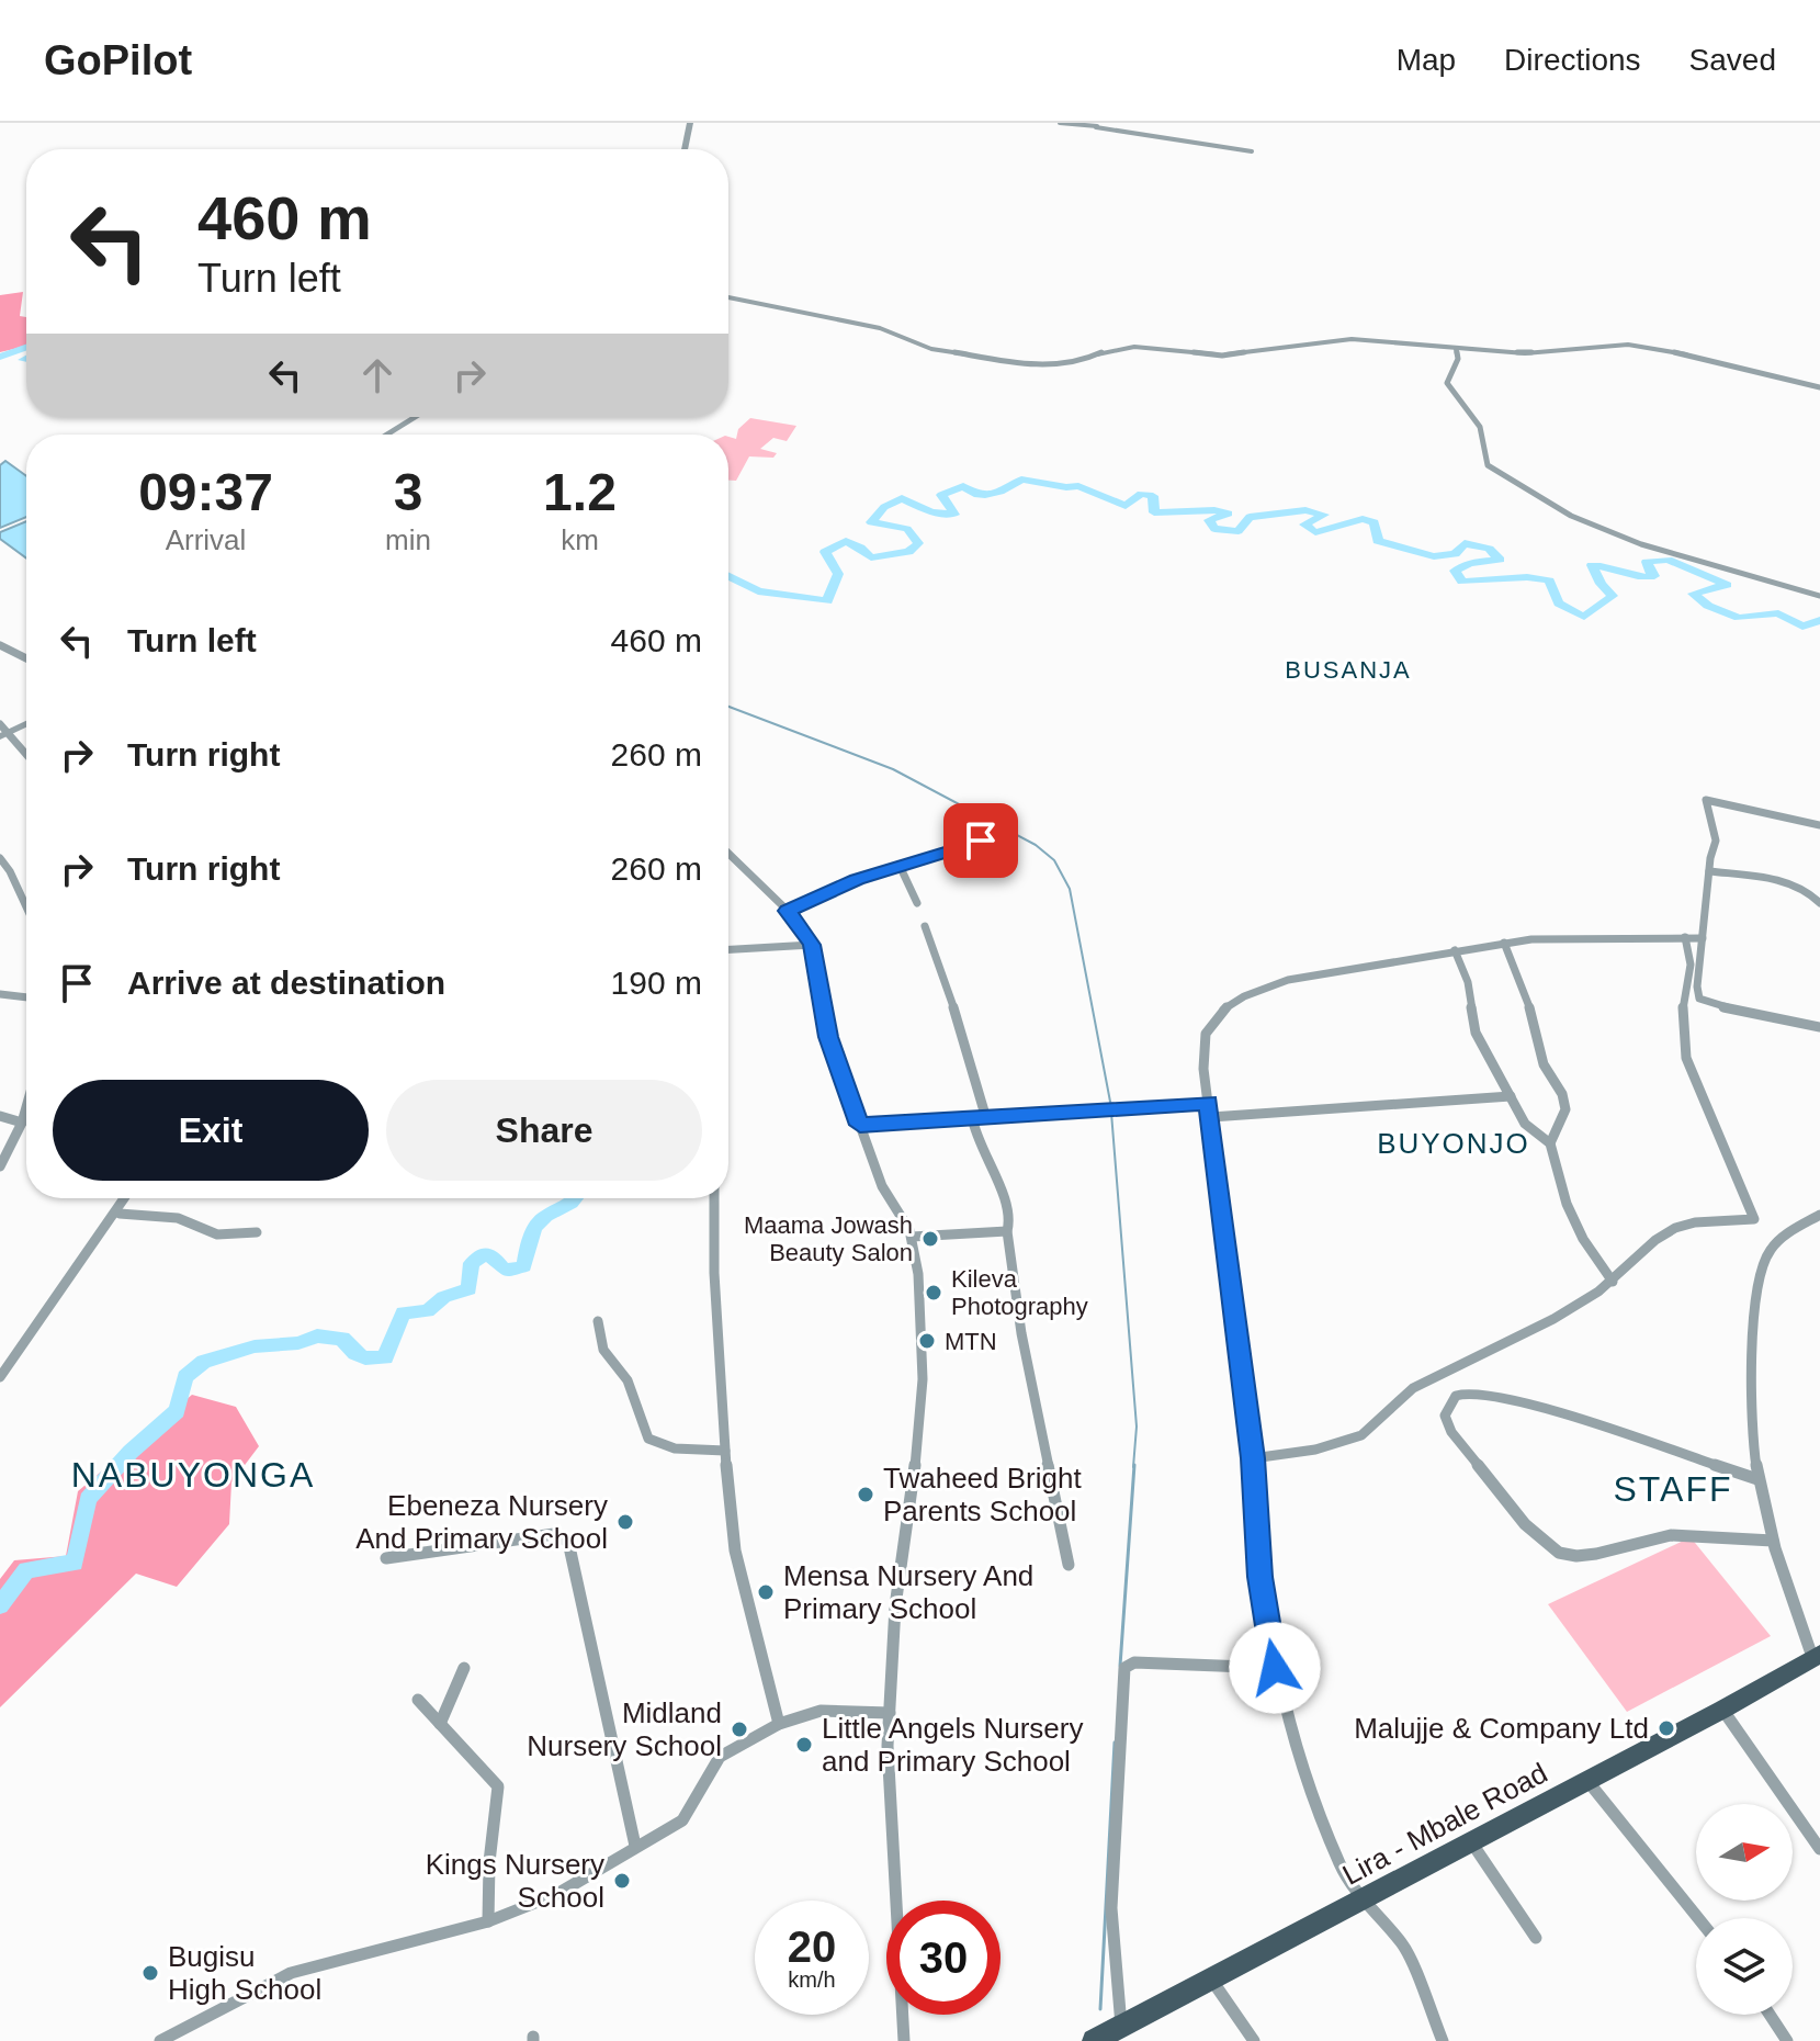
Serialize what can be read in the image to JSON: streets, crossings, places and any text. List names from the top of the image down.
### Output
{
  "streets": {
    "main road": ["Lira - Mbale Road"]
  },
  "districts": [
    "BUSANJA",
    "BUYONJO",
    "NABUYONGA",
    "STAFF"
  ],
  "places": [
    "Maama Jowash Beauty Salon",
    "Kileva Photography",
    "MTN",
    "Twaheed Bright Parents School",
    "Ebeneza Nursery And Primary School",
    "Mensa Nursery And Primary School",
    "Malujje & Company Ltd",
    "Midland Nursery School",
    "Little Angels Nursery and Primary School",
    "Kings Nursery School",
    "Bugisu High School"
  ],
  "north": "right",
  "page": {
    "header": "GoPilot",
    "nav": ["Map", "Directions", "Saved"],
    "turn": ["460 m", "Turn left"],
    "eta": [
      "09:37",
      "Arrival",
      "3",
      "min",
      "1.2",
      "km"
    ],
    "list": [
      {
        "name": "Turn left",
        "value": "460 m"
      },
      {
        "name": "Turn right",
        "value": "260 m"
      },
      {
        "name": "Turn right",
        "value": "260 m"
      },
      {
        "name": "Arrive at destination",
        "value": "190 m"
      }
    ],
    "buttons": ["Exit", "Share"],
    "speed": "20 km/h",
    "limit": "30"
  }
}
